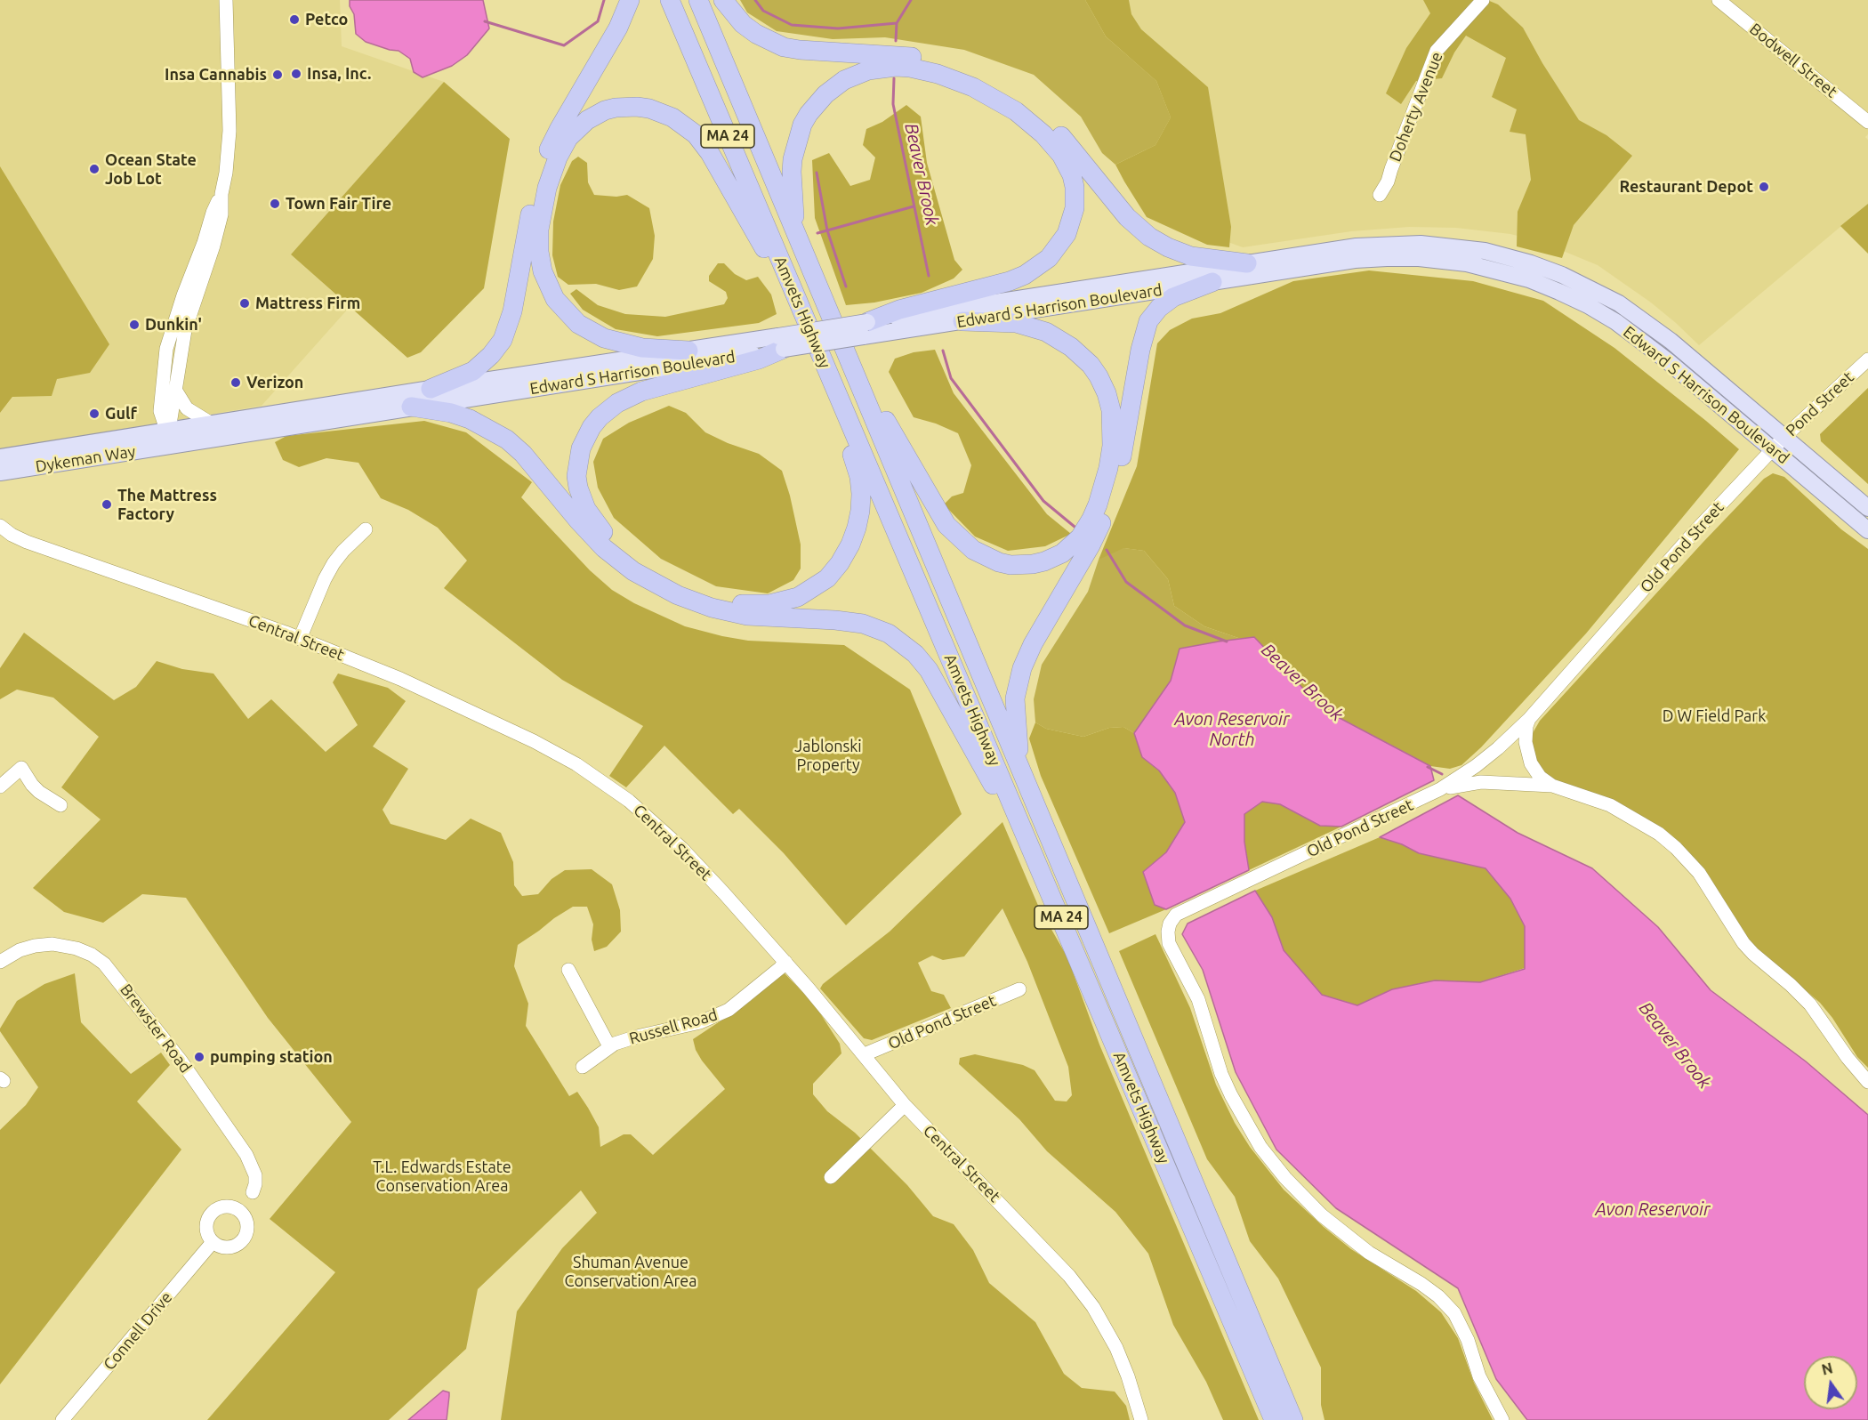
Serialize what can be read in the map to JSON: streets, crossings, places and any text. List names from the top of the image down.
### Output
{
  "streets": {
    "highway": ["MA 24", "Amvets Highway"],
    "main road": ["Edward S Harrison Boulevard", "Dykeman Way"],
    "street": [
      "Bodwell Street",
      "Doherty Avenue",
      "Pond Street",
      "Old Pond Street",
      "Central Street",
      "Russell Road",
      "Brewster Road",
      "Connell Drive"
    ]
  },
  "crossings": [
    ["Edward S Harrison Boulevard", "Pond Street"],
    ["Edward S Harrison Boulevard", "Dykeman Way"],
    ["Edward S Harrison Boulevard", "Old Pond Street"],
    ["Pond Street", "Old Pond Street"],
    ["Old Pond Street", "Central Street"],
    ["Central Street", "Russell Road"]
  ],
  "water": ["Beaver Brook", "Avon Reservoir North", "Avon Reservoir"],
  "parks": [
    "D W Field Park",
    "Jablonski Property",
    "T.L. Edwards Estate Conservation Area",
    "Shuman Avenue Conservation Area"
  ],
  "places": [
    "Petco",
    "Insa, Inc.",
    "Insa Cannabis",
    "Ocean State Job Lot",
    "Restaurant Depot",
    "Town Fair Tire",
    "Mattress Firm",
    "Dunkin'",
    "Verizon",
    "Gulf",
    "The Mattress Factory",
    "pumping station"
  ],
  "north": "top"
}
